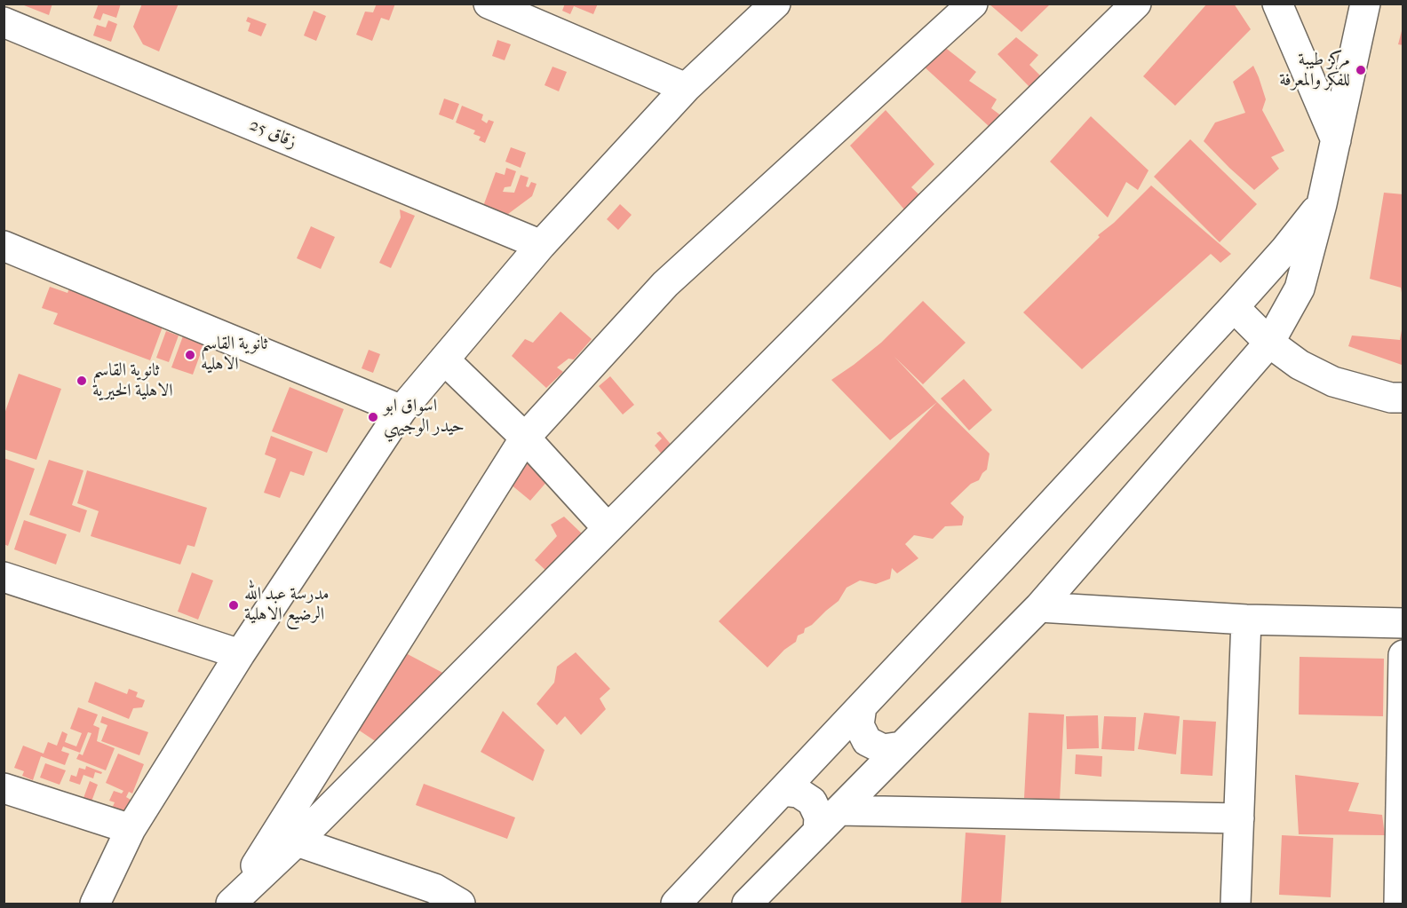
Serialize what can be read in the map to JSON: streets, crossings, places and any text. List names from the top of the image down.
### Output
{
  "streets": {
    "street": ["زقاق 25"]
  },
  "places": [
    "مركز طيبة للفكر والمعرفة",
    "ثانوية القاسم الاهليه",
    "ثانوية القاسم الاهلية الخيرية",
    "اسواق ابو حيدر الوجيهي",
    "مدرسة عبد الله الرضيع الاهلية"
  ]
}
